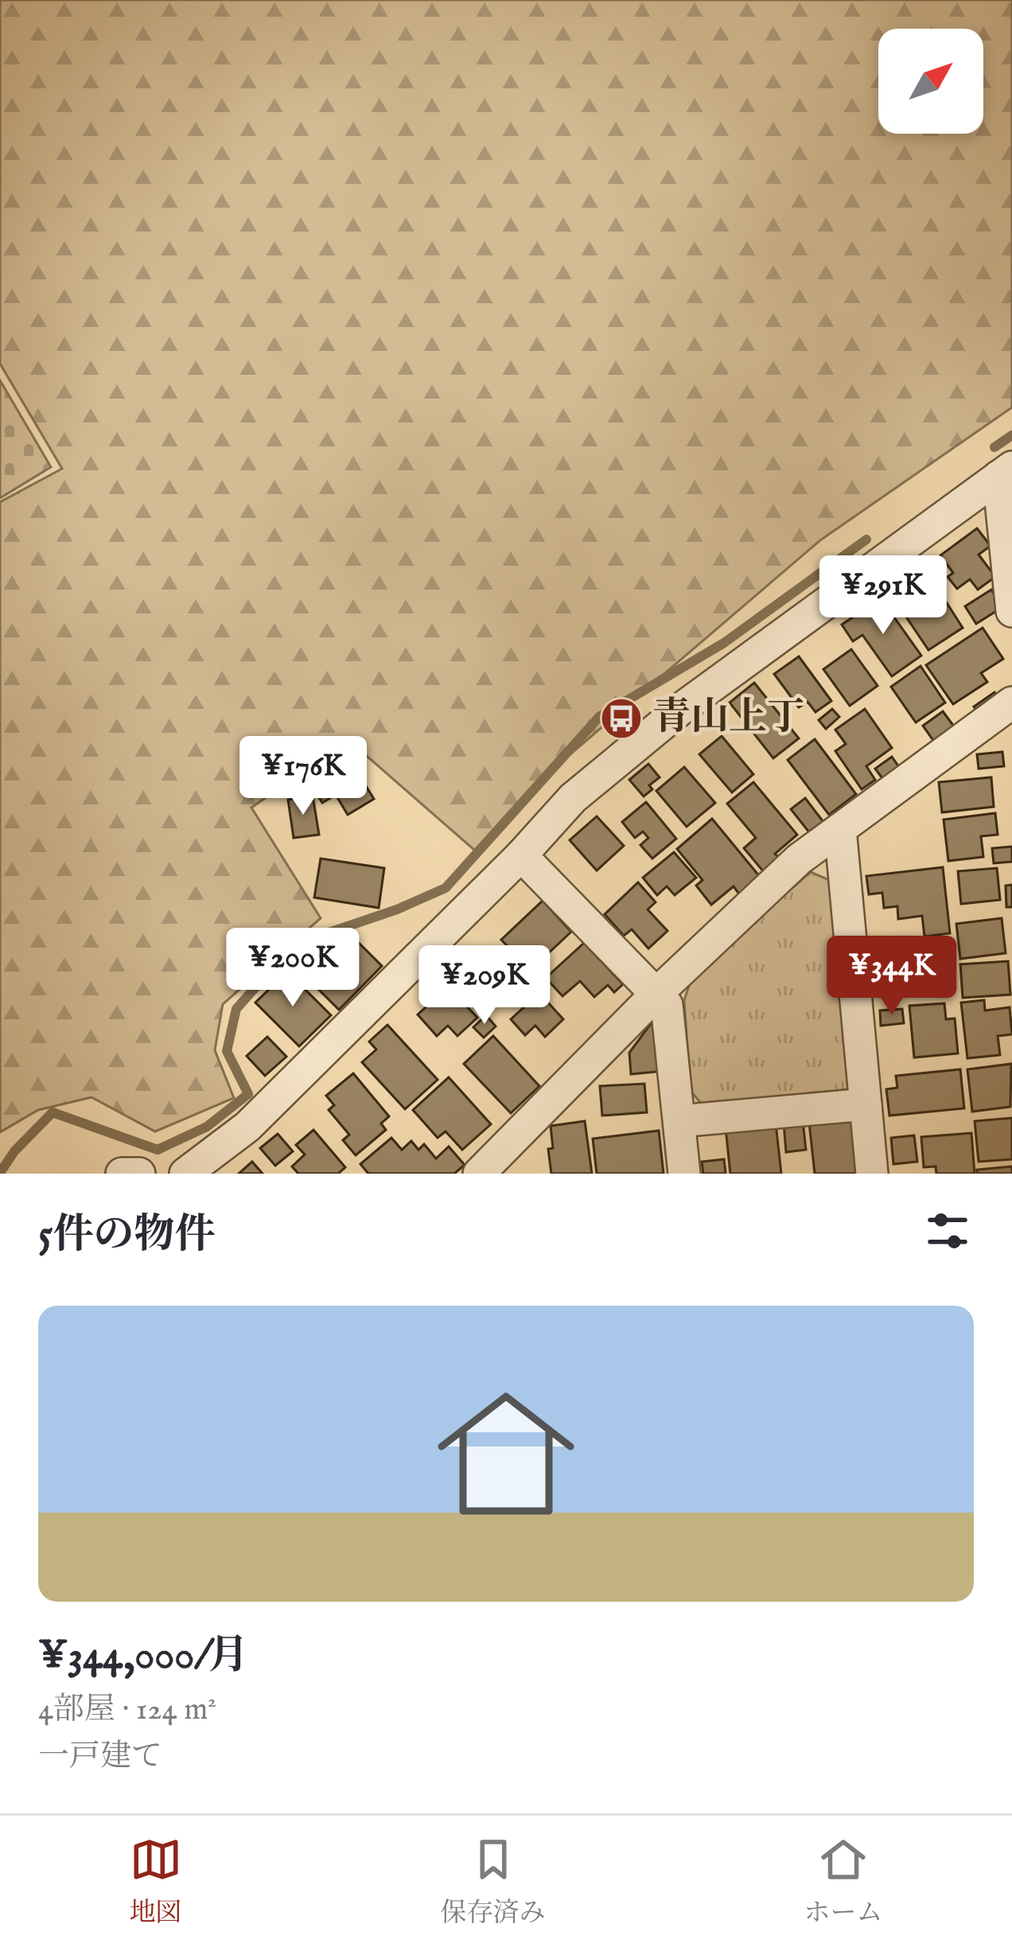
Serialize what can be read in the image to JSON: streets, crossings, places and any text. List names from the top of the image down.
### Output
{
  "places": {
    "bus stop": ["青山上丁"]
  },
  "north": "top right",
  "page": {
    "price": [
      "¥291K",
      "¥176K",
      "¥200K",
      "¥344K",
      "¥209K"
    ],
    "heading": "5件の物件",
    "list": [
      {
        "name": "¥344,000/月",
        "note": "4部屋 · 124 m² · 一戸建て"
      }
    ],
    "tabs": ["地図", "保存済み", "ホーム"]
  }
}
